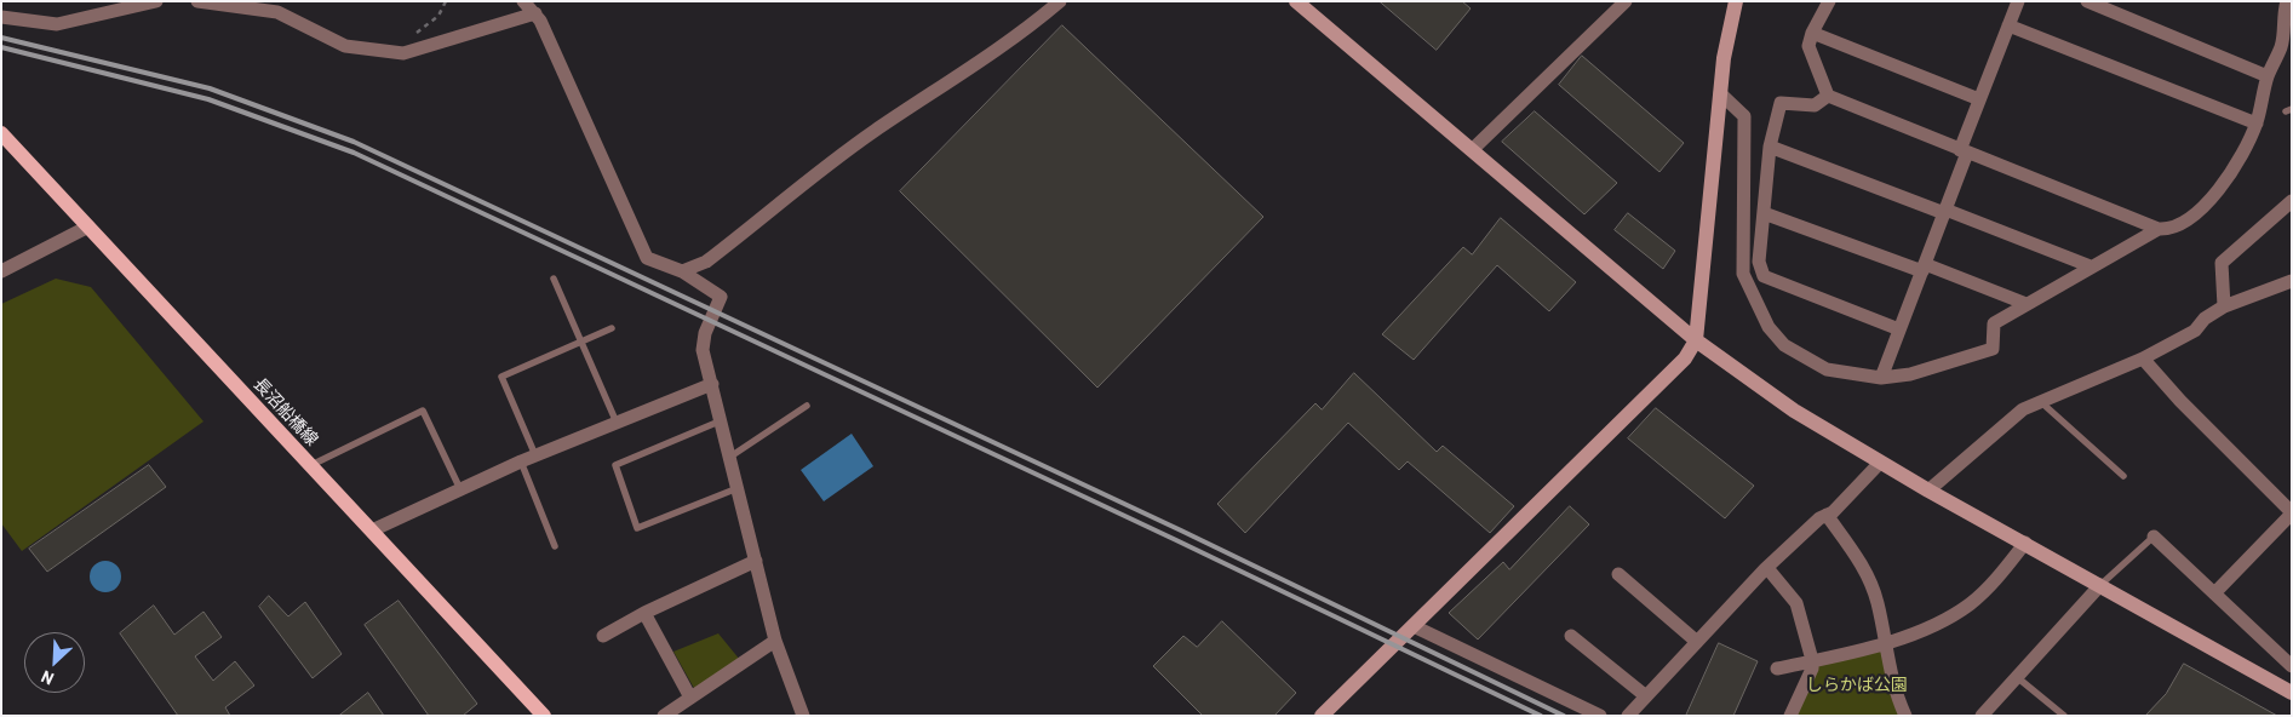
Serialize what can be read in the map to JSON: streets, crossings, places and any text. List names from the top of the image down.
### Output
{
  "streets": {
    "main road": ["長沼船橋線"]
  },
  "parks": ["しらかば公園"],
  "north": "bottom left"
}
